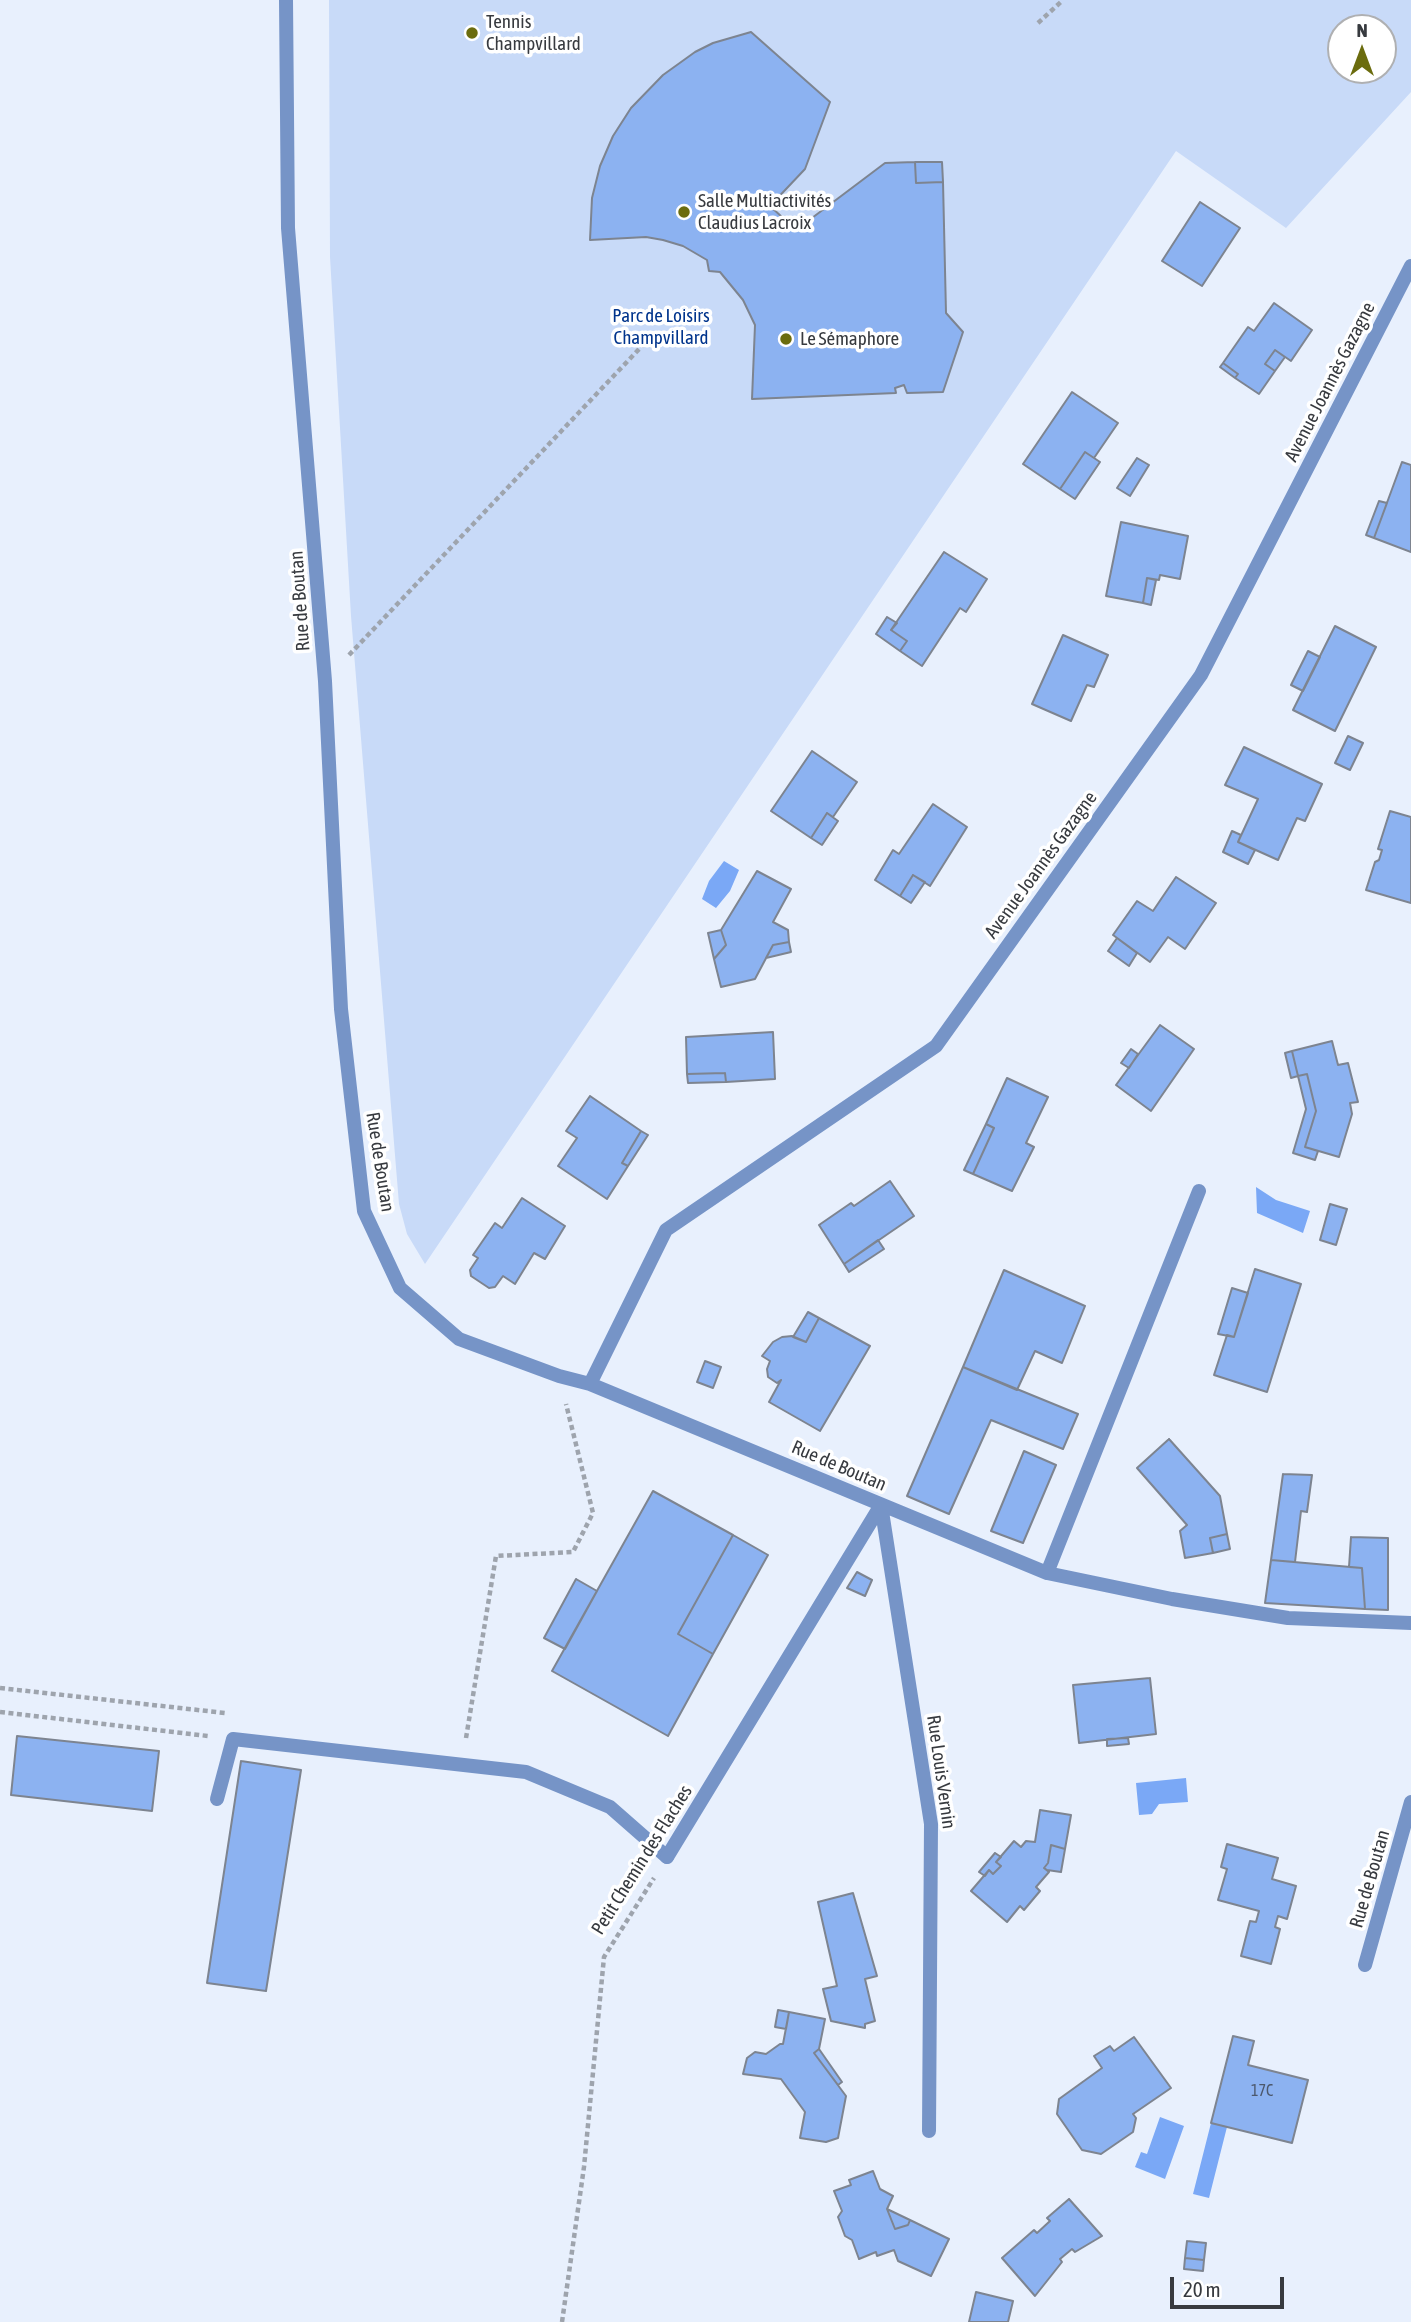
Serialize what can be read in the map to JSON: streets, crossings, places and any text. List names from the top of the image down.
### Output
{
  "streets": {
    "street": [
      "Avenue Joannès Gazagne",
      "Rue de Boutan",
      "Rue Louis Vernin",
      "Petit Chemin des Flaches"
    ]
  },
  "crossings": [
    ["Avenue Joannès Gazagne", "Rue de Boutan"],
    ["Rue de Boutan", "Rue Louis Vernin"],
    ["Rue de Boutan", "Petit Chemin des Flaches"],
    ["Rue Louis Vernin", "Petit Chemin des Flaches"]
  ],
  "parks": ["Parc de Loisirs Champvillard"],
  "places": ["Tennis Champvillard", "Salle Multiactivités Claudius Lacroix", "Le Sémaphore"],
  "house_numbers": ["17C"],
  "scale_bar": "20 m",
  "north": "top"
}
